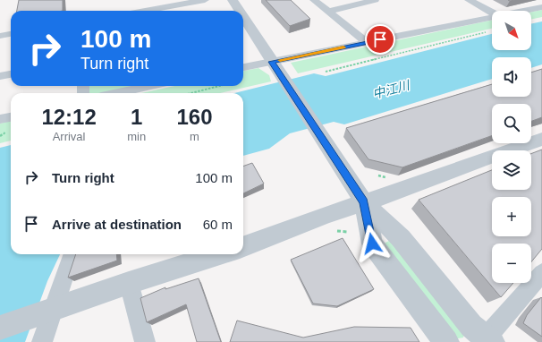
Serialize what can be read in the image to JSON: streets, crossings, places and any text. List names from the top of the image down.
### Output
{
  "water": ["中江川"],
  "north": "bottom right",
  "page": {
    "map_buttons": ["+", "−"],
    "turn": ["100 m", "Turn right"],
    "eta": [
      "12:12",
      "Arrival",
      "1",
      "min",
      "160",
      "m"
    ],
    "list": [
      {
        "name": "Turn right",
        "value": "100 m"
      },
      {
        "name": "Arrive at destination",
        "value": "60 m"
      }
    ]
  }
}
